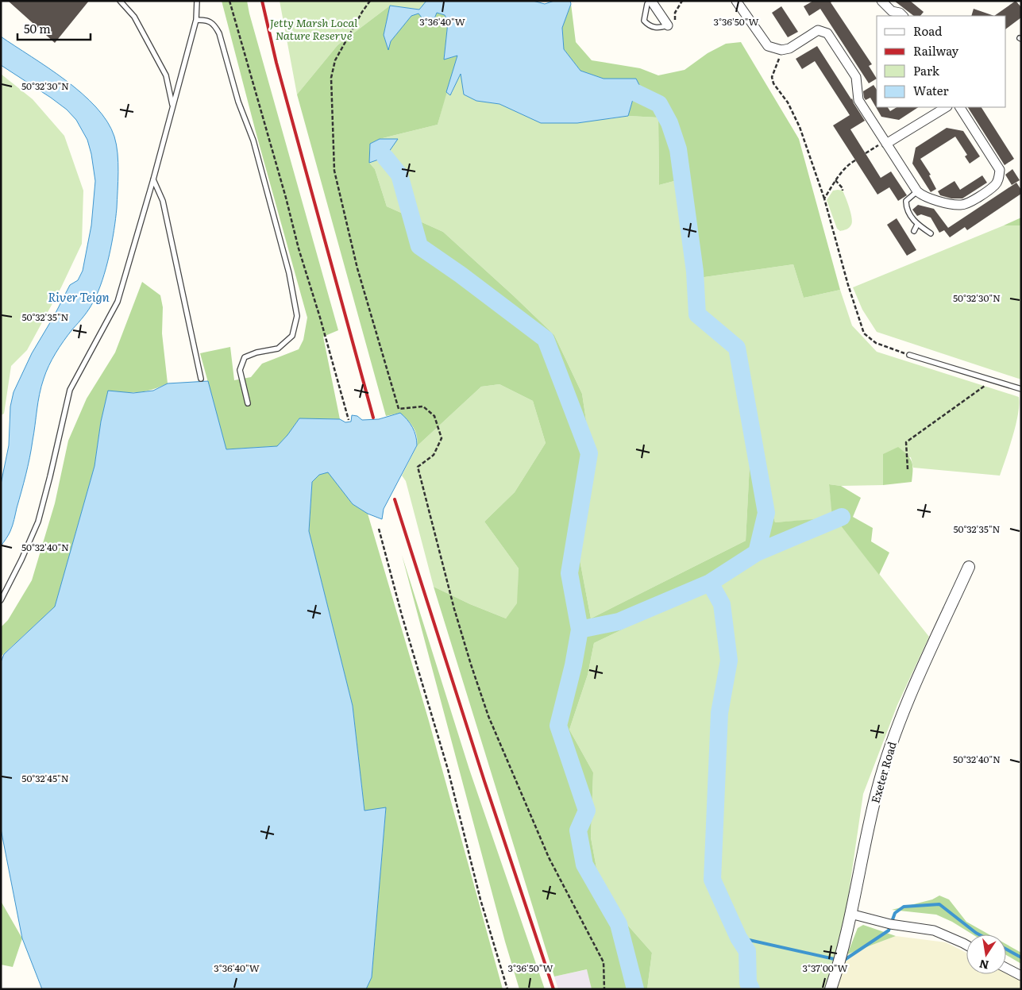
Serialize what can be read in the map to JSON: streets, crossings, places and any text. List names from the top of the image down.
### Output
{
  "streets": {
    "street": ["Exeter Road"]
  },
  "water": ["River Teign"],
  "parks": ["Jetty Marsh Local Nature Reserve"],
  "legend": [
    "Road",
    "Railway",
    "Park",
    "Water"
  ],
  "scale_bar": "50 m",
  "north": "bottom",
  "coordinates": [
    "3°36'40\"W",
    "3°36'50\"W",
    "50°32'30\"N",
    "50°32'35\"N",
    "50°32'40\"N",
    "50°32'45\"N",
    "3°37'00\"W"
  ]
}
